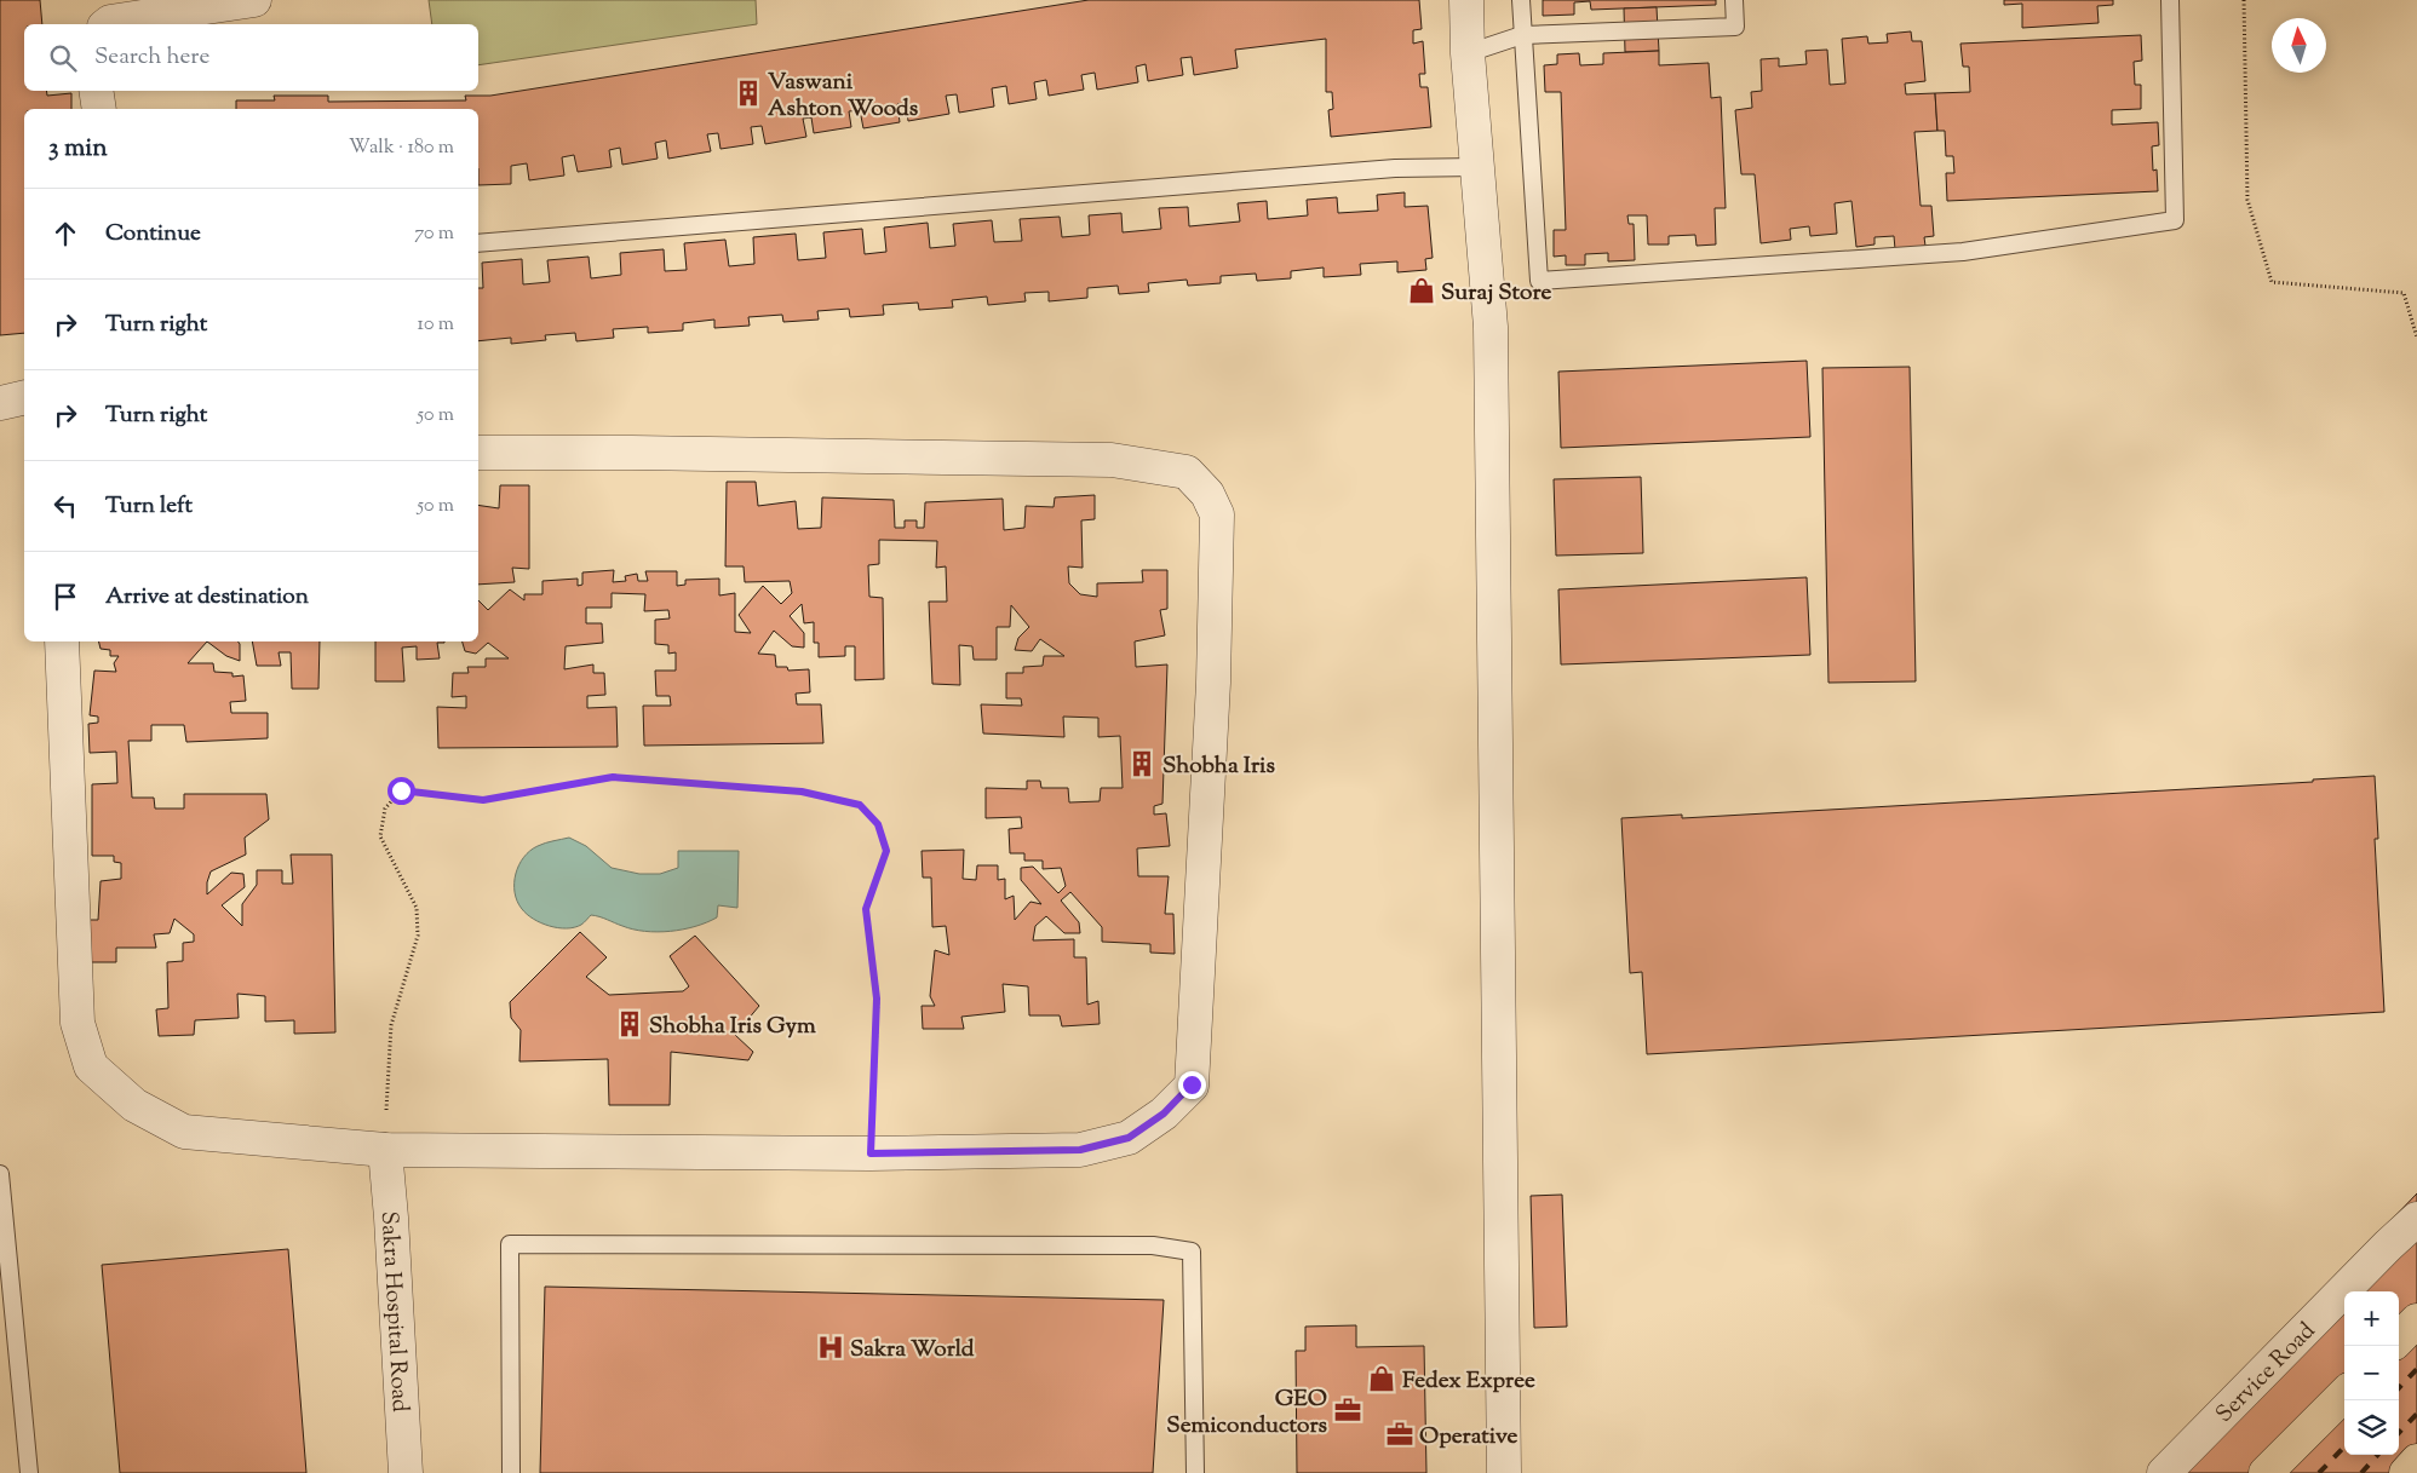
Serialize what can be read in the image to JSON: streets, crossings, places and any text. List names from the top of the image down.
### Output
{
  "streets": {
    "street": ["Sakra Hospital Road", "Service Road"]
  },
  "places": {
    "building": ["Vaswani Ashton Woods", "Shobha Iris", "Shobha Iris Gym"],
    "shop": ["Suraj Store", "Fedex Expree"],
    "hospital": ["Sakra World"],
    "office": ["GEO Semiconductors", "Operative"]
  },
  "north": "top",
  "page": {
    "search": "Search here",
    "heading": ["3 min", "Walk · 180 m"],
    "list": [
      ["Continue", "70 m"],
      ["Turn right", "10 m"],
      ["Turn right", "50 m"],
      ["Turn left", "50 m"],
      "Arrive at destination"
    ],
    "map_buttons": ["+", "−"]
  }
}
